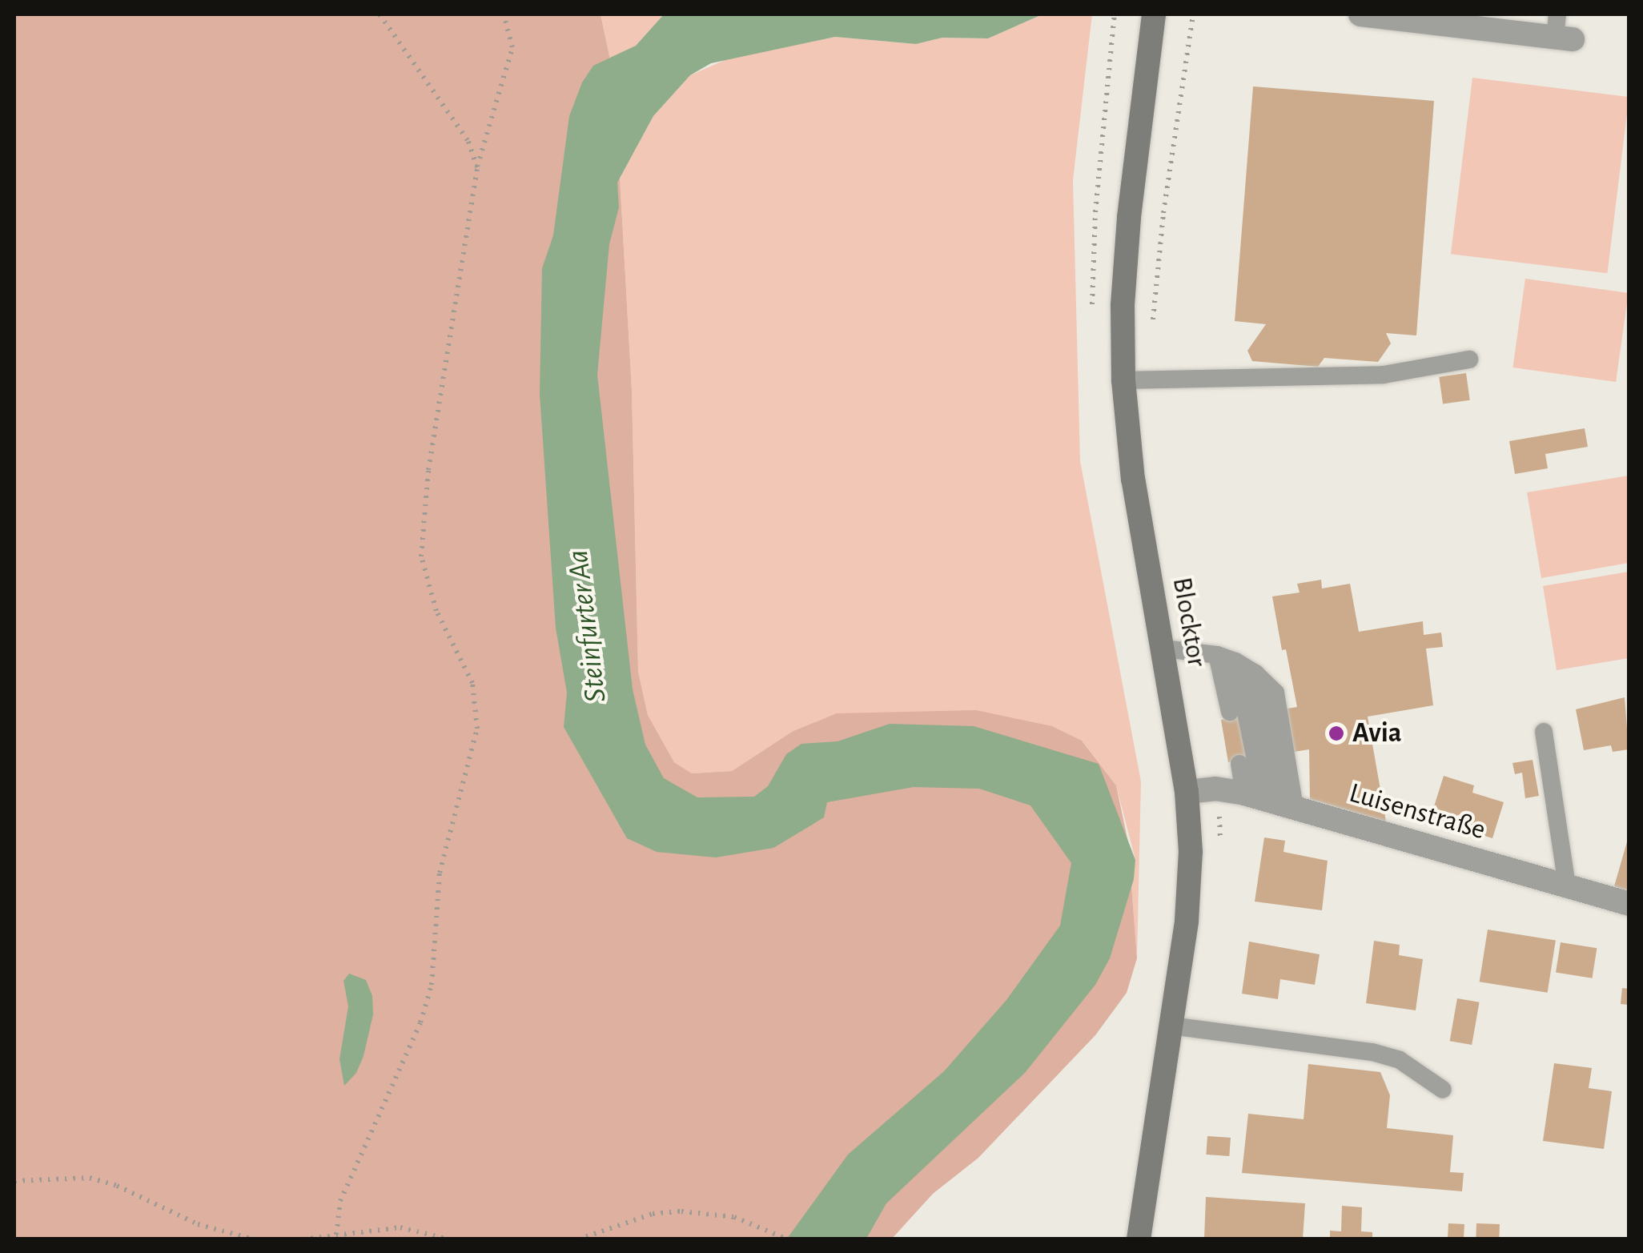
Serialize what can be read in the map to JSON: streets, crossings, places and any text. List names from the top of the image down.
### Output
{
  "streets": {
    "main road": ["Blocktor"],
    "street": ["Luisenstraße"]
  },
  "crossings": [
    ["Blocktor", "Luisenstraße"]
  ],
  "water": ["Steinfurter Aa"],
  "places": ["Avia"]
}
